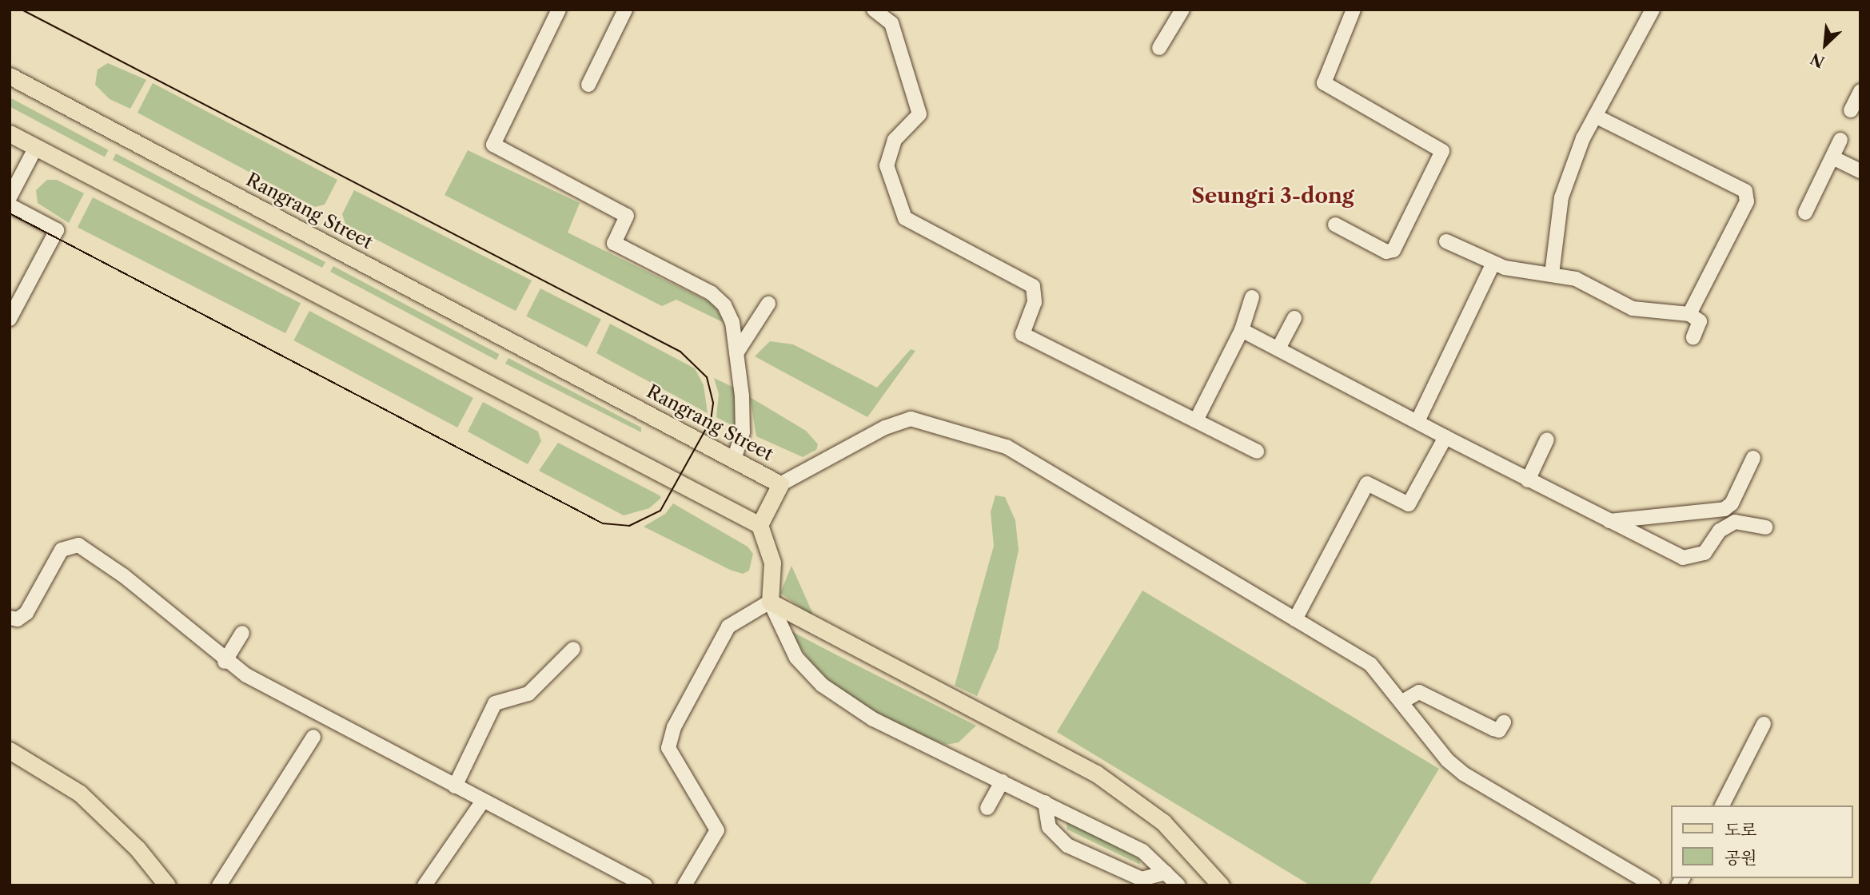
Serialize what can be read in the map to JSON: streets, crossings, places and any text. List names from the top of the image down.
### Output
{
  "streets": {
    "main road": ["Rangrang Street"]
  },
  "districts": ["Seungri 3-dong"],
  "legend": ["도로", "공원"],
  "north": "bottom left"
}
